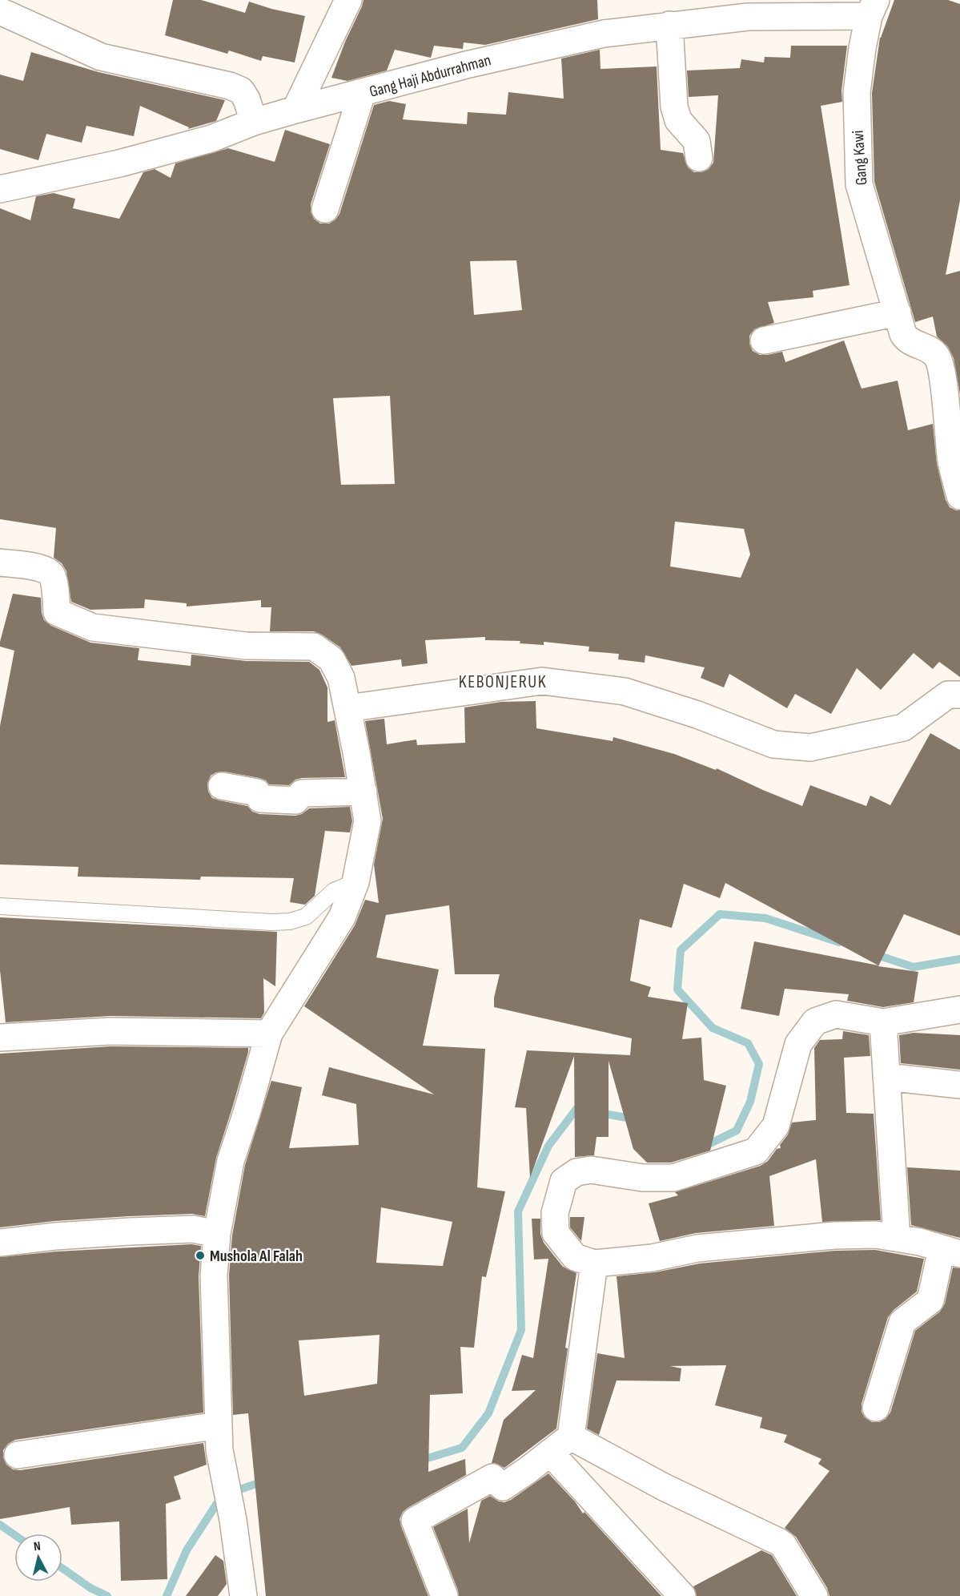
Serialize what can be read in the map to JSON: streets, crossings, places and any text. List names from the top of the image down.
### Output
{
  "streets": {
    "street": ["Gang Haji Abdurrahman", "Gang Kawi"]
  },
  "crossings": [
    ["Gang Haji Abdurrahman", "Gang Kawi"]
  ],
  "districts": ["KEBONJERUK"],
  "places": ["Mushola Al Falah"],
  "north": "top"
}
